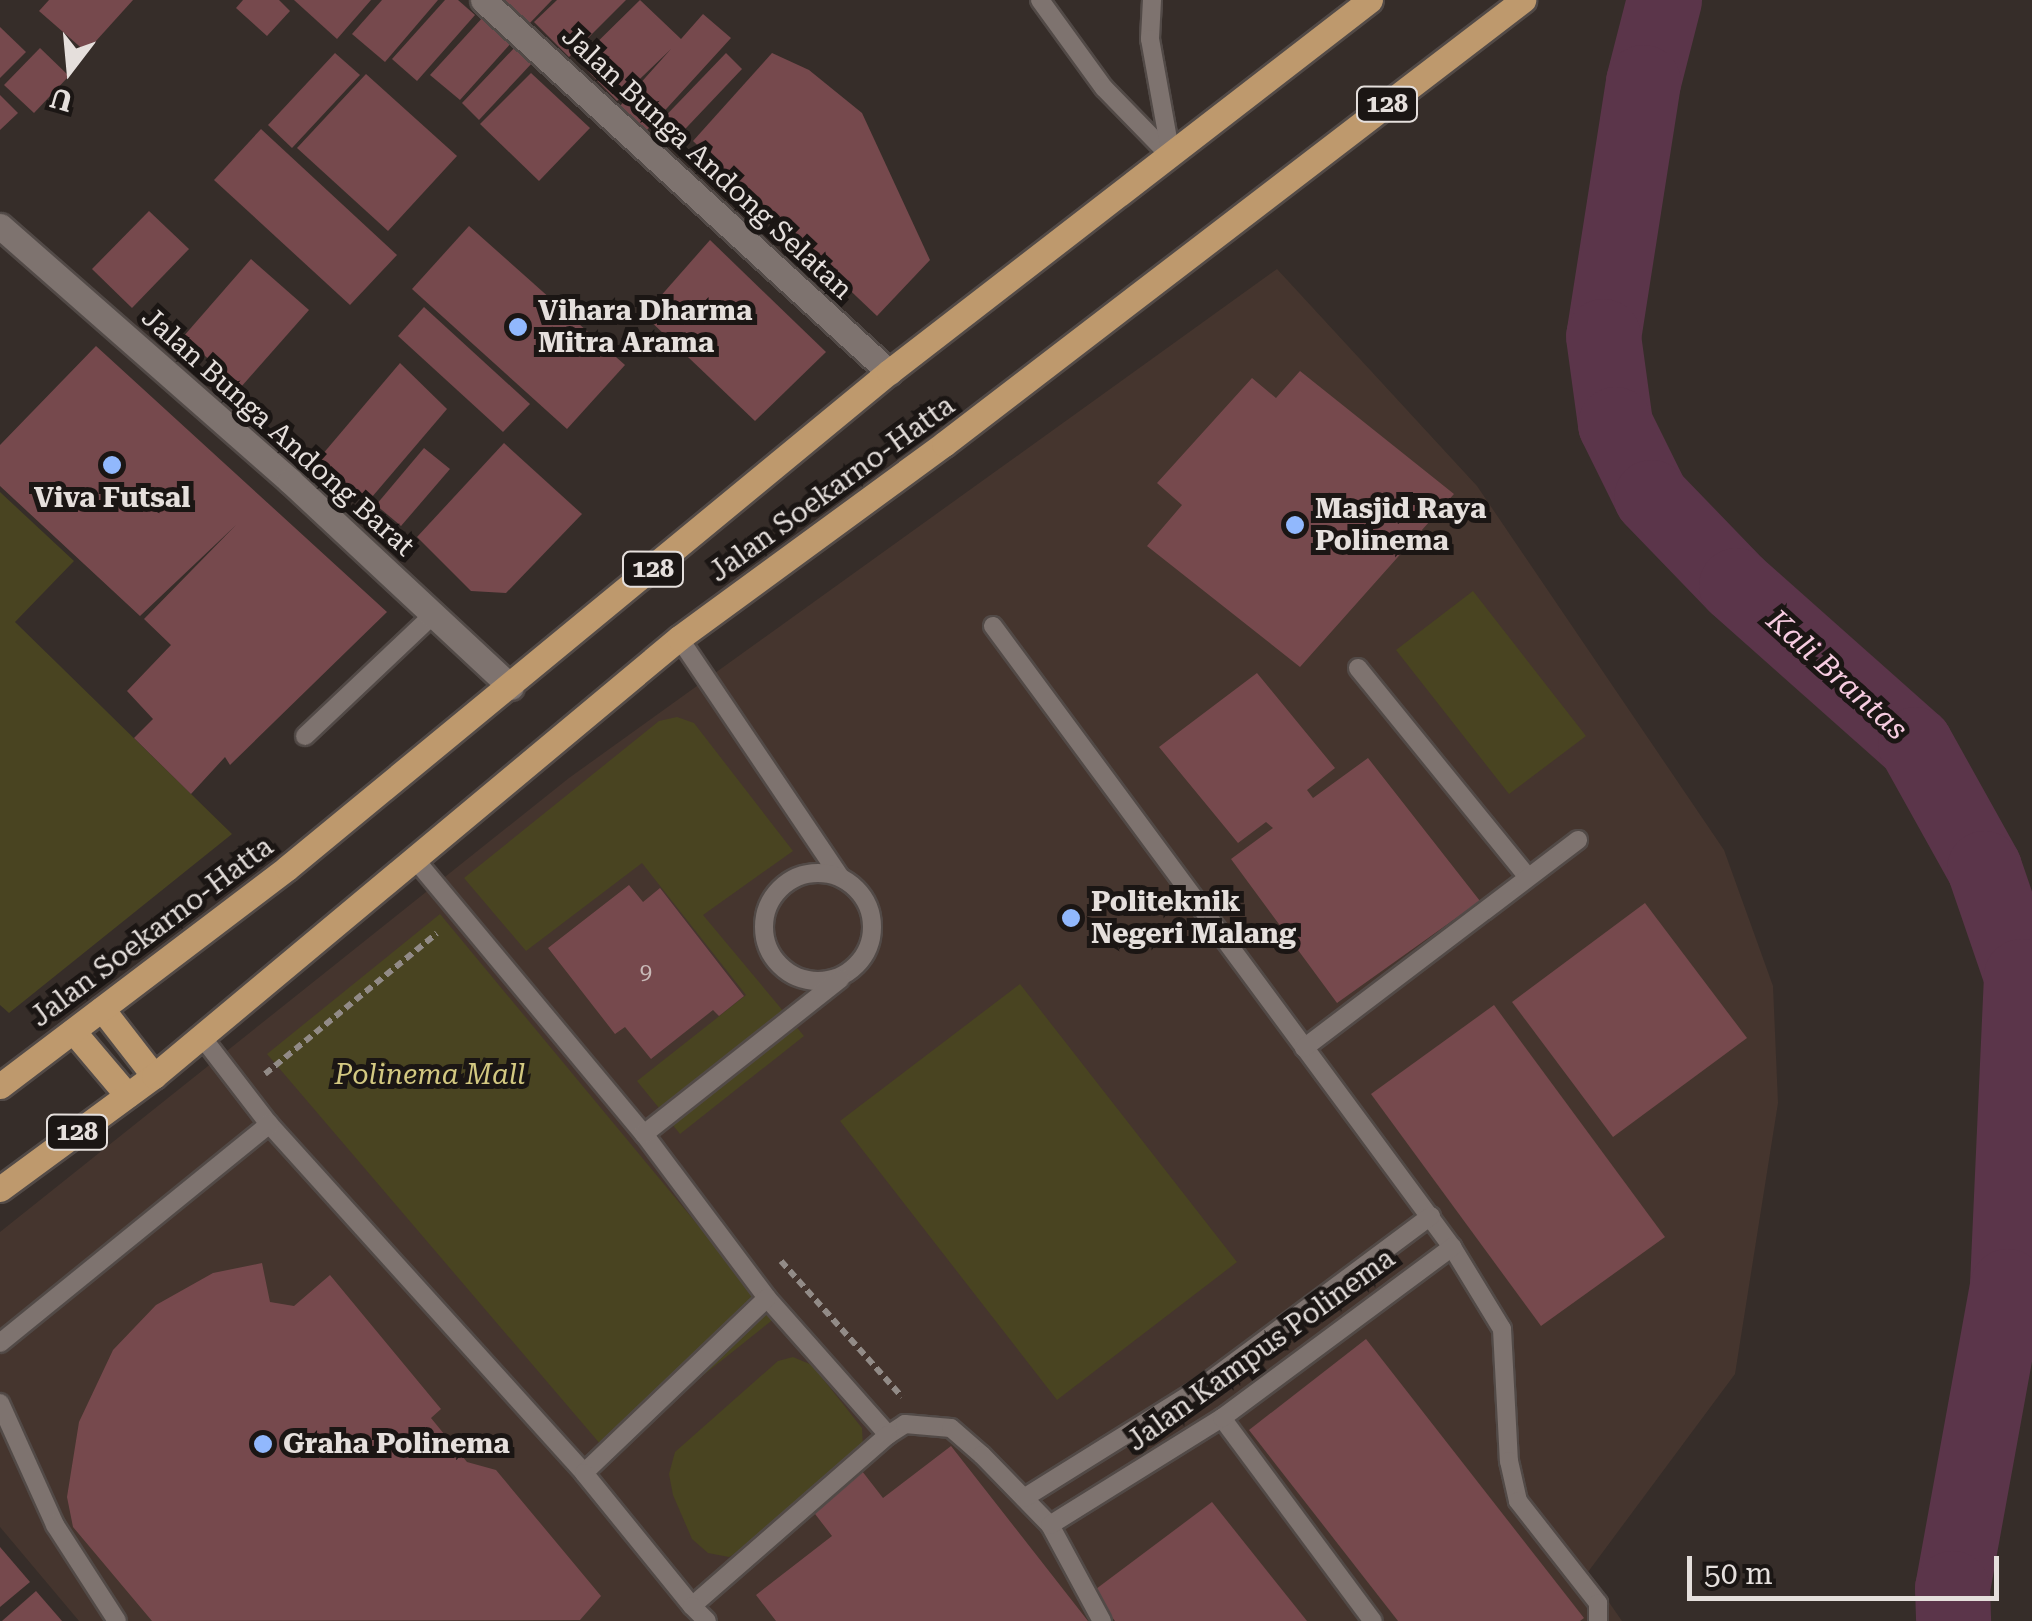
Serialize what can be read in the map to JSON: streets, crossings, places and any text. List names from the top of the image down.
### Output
{
  "streets": {
    "main road": ["128", "Jalan Soekarno-Hatta"],
    "street": ["Jalan Bunga Andong Selatan", "Jalan Bunga Andong Barat"],
    "lane": ["Jalan Kampus Polinema"]
  },
  "crossings": [
    ["Jalan Bunga Andong Selatan", "Jalan Soekarno-Hatta"],
    ["Jalan Bunga Andong Barat", "Jalan Soekarno-Hatta"]
  ],
  "water": ["Kali Brantas"],
  "parks": ["Polinema Mall"],
  "places": [
    "Vihara Dharma Mitra Arama",
    "Viva Futsal",
    "Masjid Raya Polinema",
    "Politeknik Negeri Malang",
    "Graha Polinema"
  ],
  "house_numbers": ["9"],
  "scale_bar": "50 m",
  "north": "bottom"
}
